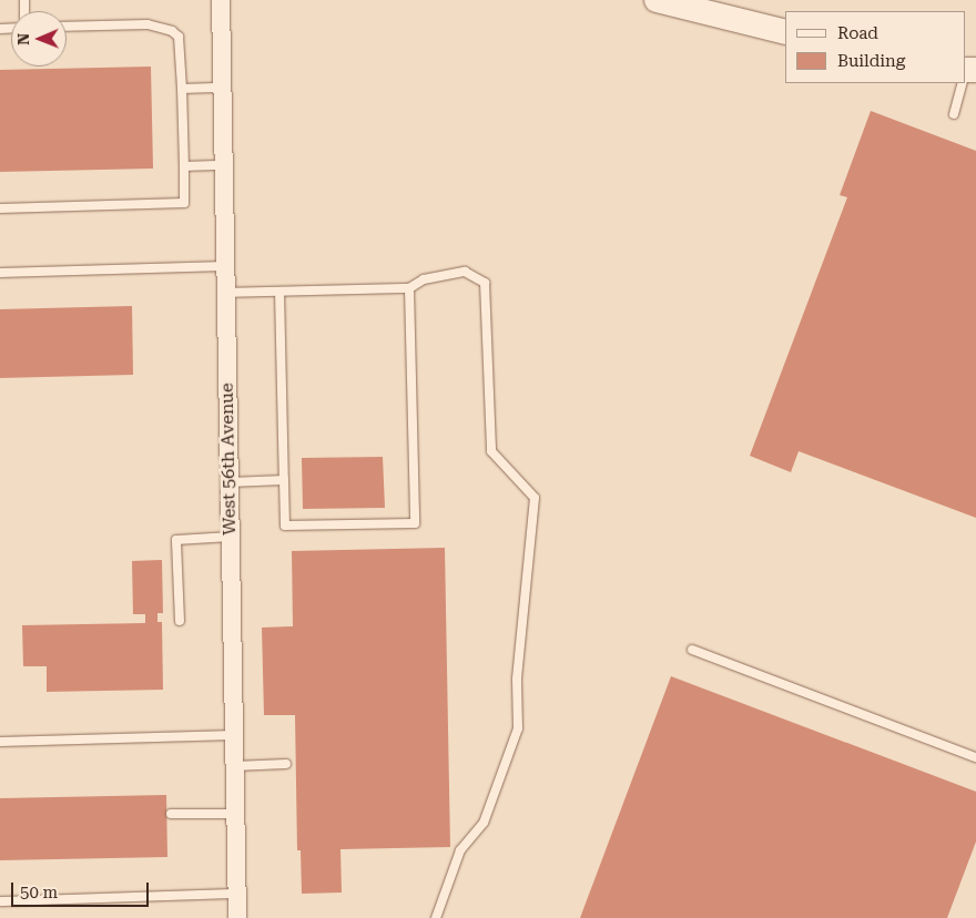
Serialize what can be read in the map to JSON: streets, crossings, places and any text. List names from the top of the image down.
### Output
{
  "streets": {
    "street": ["West 56th Avenue"]
  },
  "legend": ["Road", "Building"],
  "scale_bar": "50 m",
  "north": "left"
}
